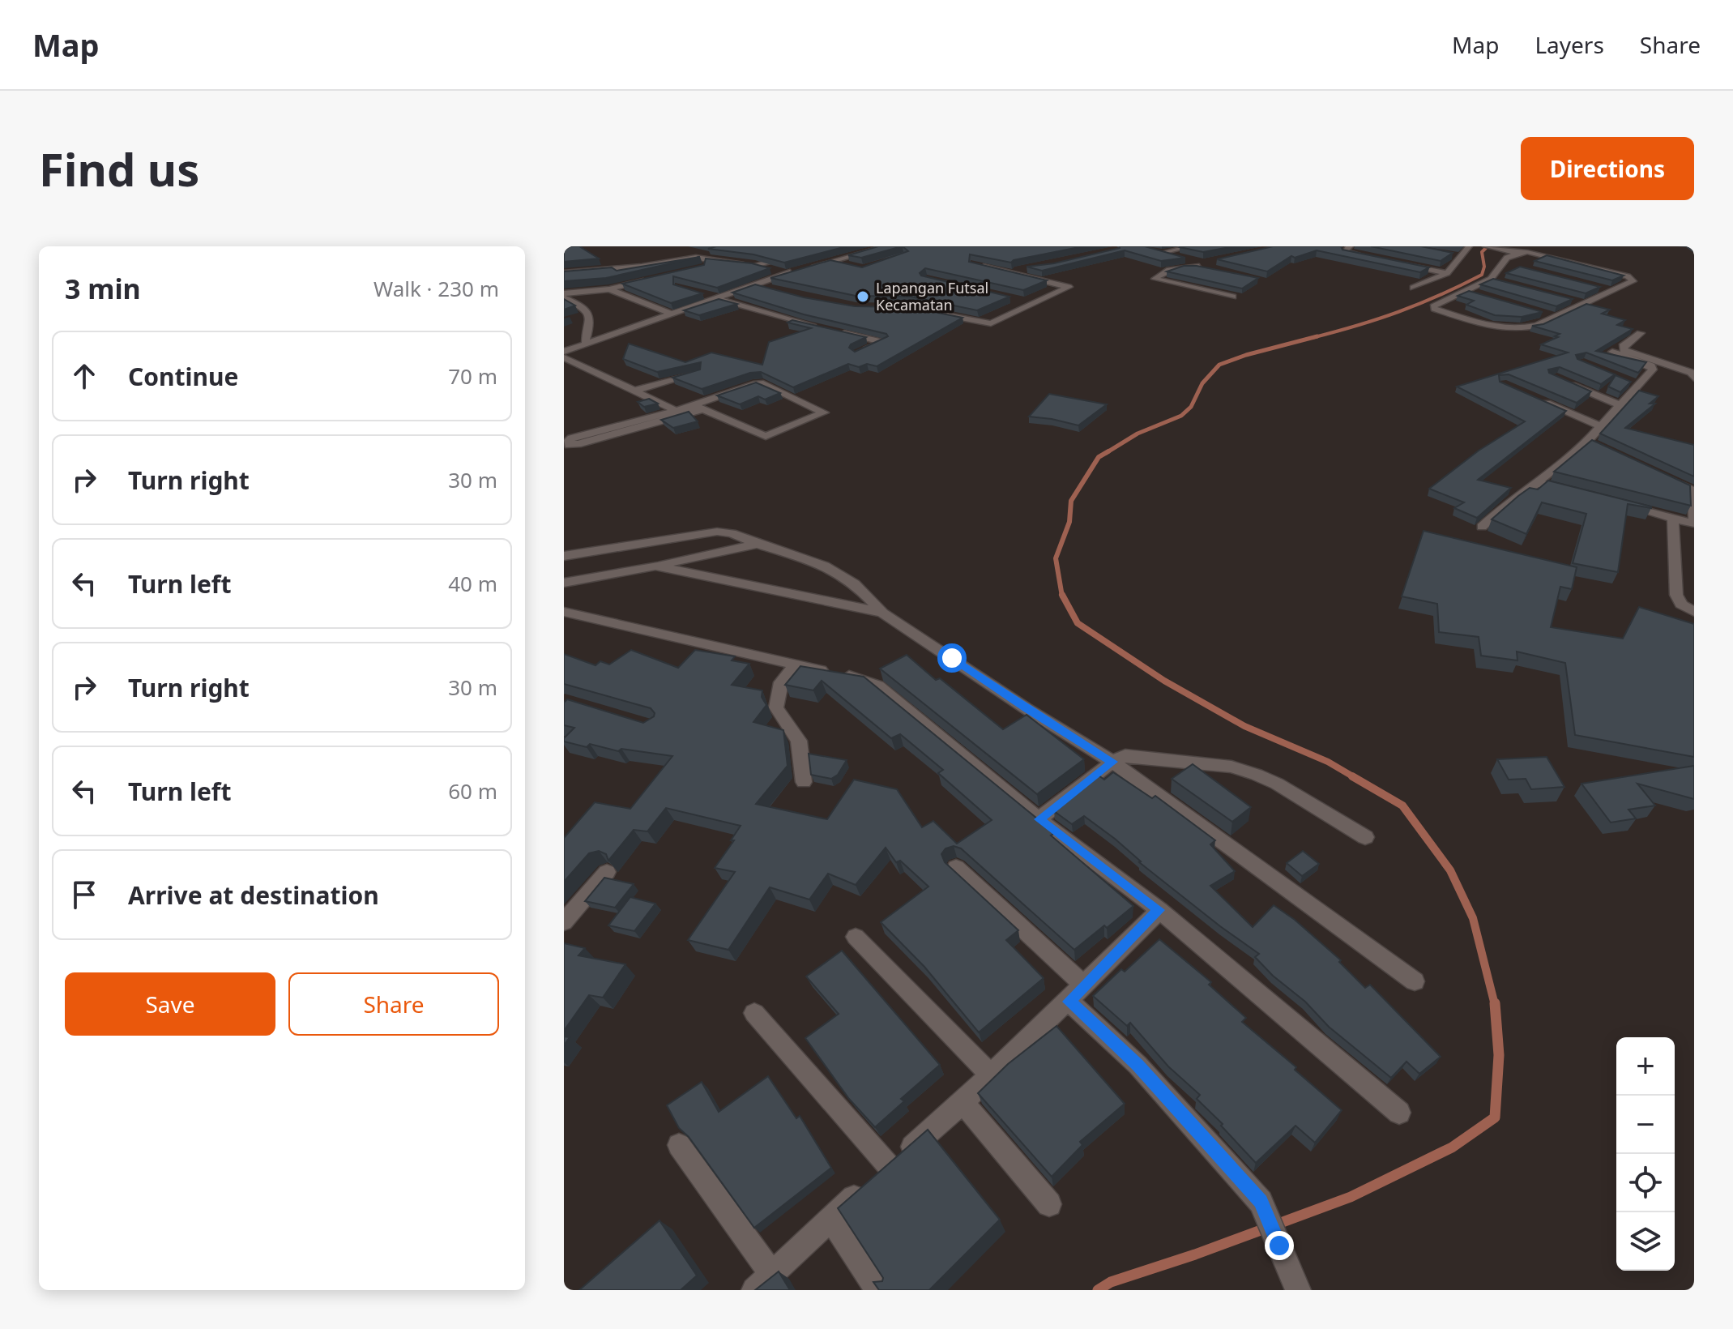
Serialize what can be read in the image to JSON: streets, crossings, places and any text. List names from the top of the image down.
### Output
{
  "places": ["Lapangan Futsal Kecamatan"],
  "page": {
    "header": "Map",
    "nav": ["Map", "Layers", "Share"],
    "buttons": [
      "Directions",
      ["Save", "Share"]
    ],
    "title": "Find us",
    "heading": ["3 min", "Walk · 230 m"],
    "list": [
      ["Continue", "70 m"],
      ["Turn right", "30 m"],
      ["Turn left", "40 m"],
      ["Turn right", "30 m"],
      ["Turn left", "60 m"],
      "Arrive at destination"
    ],
    "map_buttons": ["+", "−"]
  }
}
